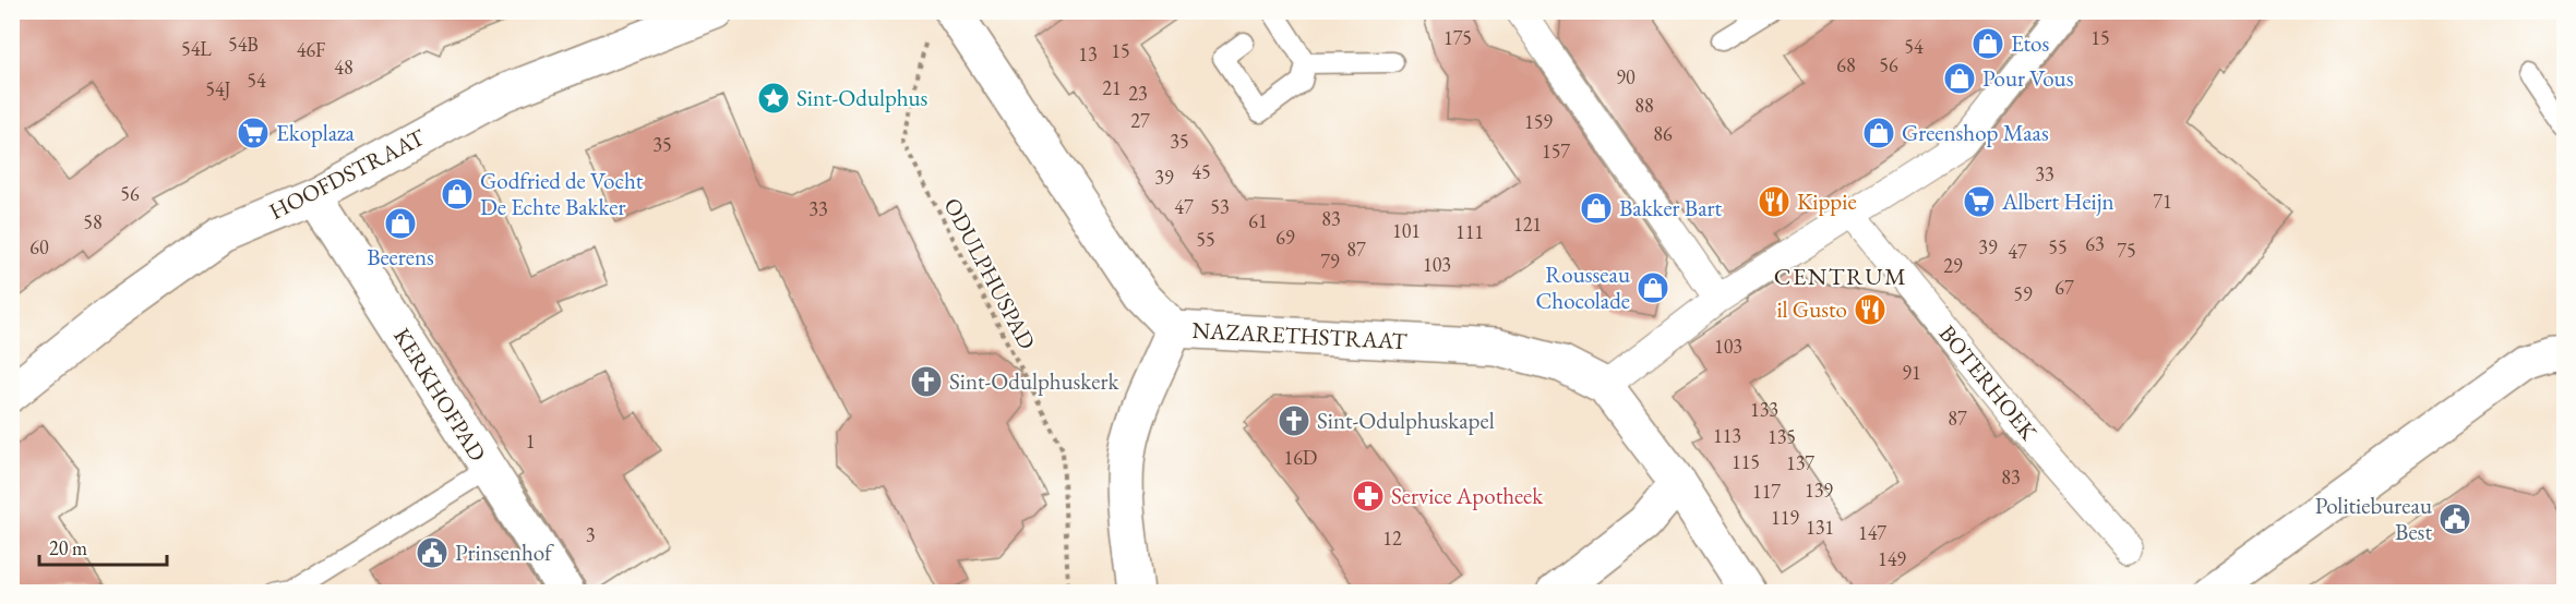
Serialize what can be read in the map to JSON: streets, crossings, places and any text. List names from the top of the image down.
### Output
{
  "streets": {
    "street": [
      "HOOFDSTRAAT",
      "NAZARETHSTRAAT",
      "BOTERHOEK",
      "KERKHOFPAD"
    ],
    "path": ["ODULPHUSPAD"]
  },
  "crossings": [
    ["HOOFDSTRAAT", "KERKHOFPAD"],
    ["ODULPHUSPAD", "NAZARETHSTRAAT"]
  ],
  "districts": ["CENTRUM"],
  "places": {
    "shop": [
      "Etos",
      "Pour Vous",
      "Greenshop Maas",
      "Godfried de Vocht De Echte Bakker",
      "Bakker Bart",
      "Beerens",
      "Rousseau Chocolade"
    ],
    "place": ["Sint-Odulphus"],
    "supermarket": ["Ekoplaza", "Albert Heijn"],
    "restaurant": ["Kippie", "il Gusto"],
    "church": ["Sint-Odulphuskerk", "Sint-Odulphuskapel"],
    "pharmacy": ["Service Apotheek"],
    "public building": ["Politiebureau Best", "Prinsenhof"]
  },
  "house_numbers": [
    "175",
    "15",
    "54B",
    "54",
    "54L",
    "46F",
    "15",
    "13",
    "68",
    "56",
    "48",
    "90",
    "54",
    "21",
    "54J",
    "23",
    "88",
    "27",
    "159",
    "86",
    "35",
    "35",
    "157",
    "45",
    "33",
    "39",
    "56",
    "71",
    "47",
    "53",
    "33",
    "83",
    "61",
    "58",
    "121",
    "101",
    "111",
    "69",
    "55",
    "63",
    "60",
    "39",
    "55",
    "87",
    "75",
    "47",
    "79",
    "103",
    "29",
    "67",
    "59",
    "103",
    "91",
    "133",
    "87",
    "113",
    "135",
    "1",
    "16D",
    "115",
    "137",
    "83",
    "139",
    "117",
    "119",
    "131",
    "147",
    "3",
    "12",
    "149"
  ],
  "scale_bar": "20 m"
}
